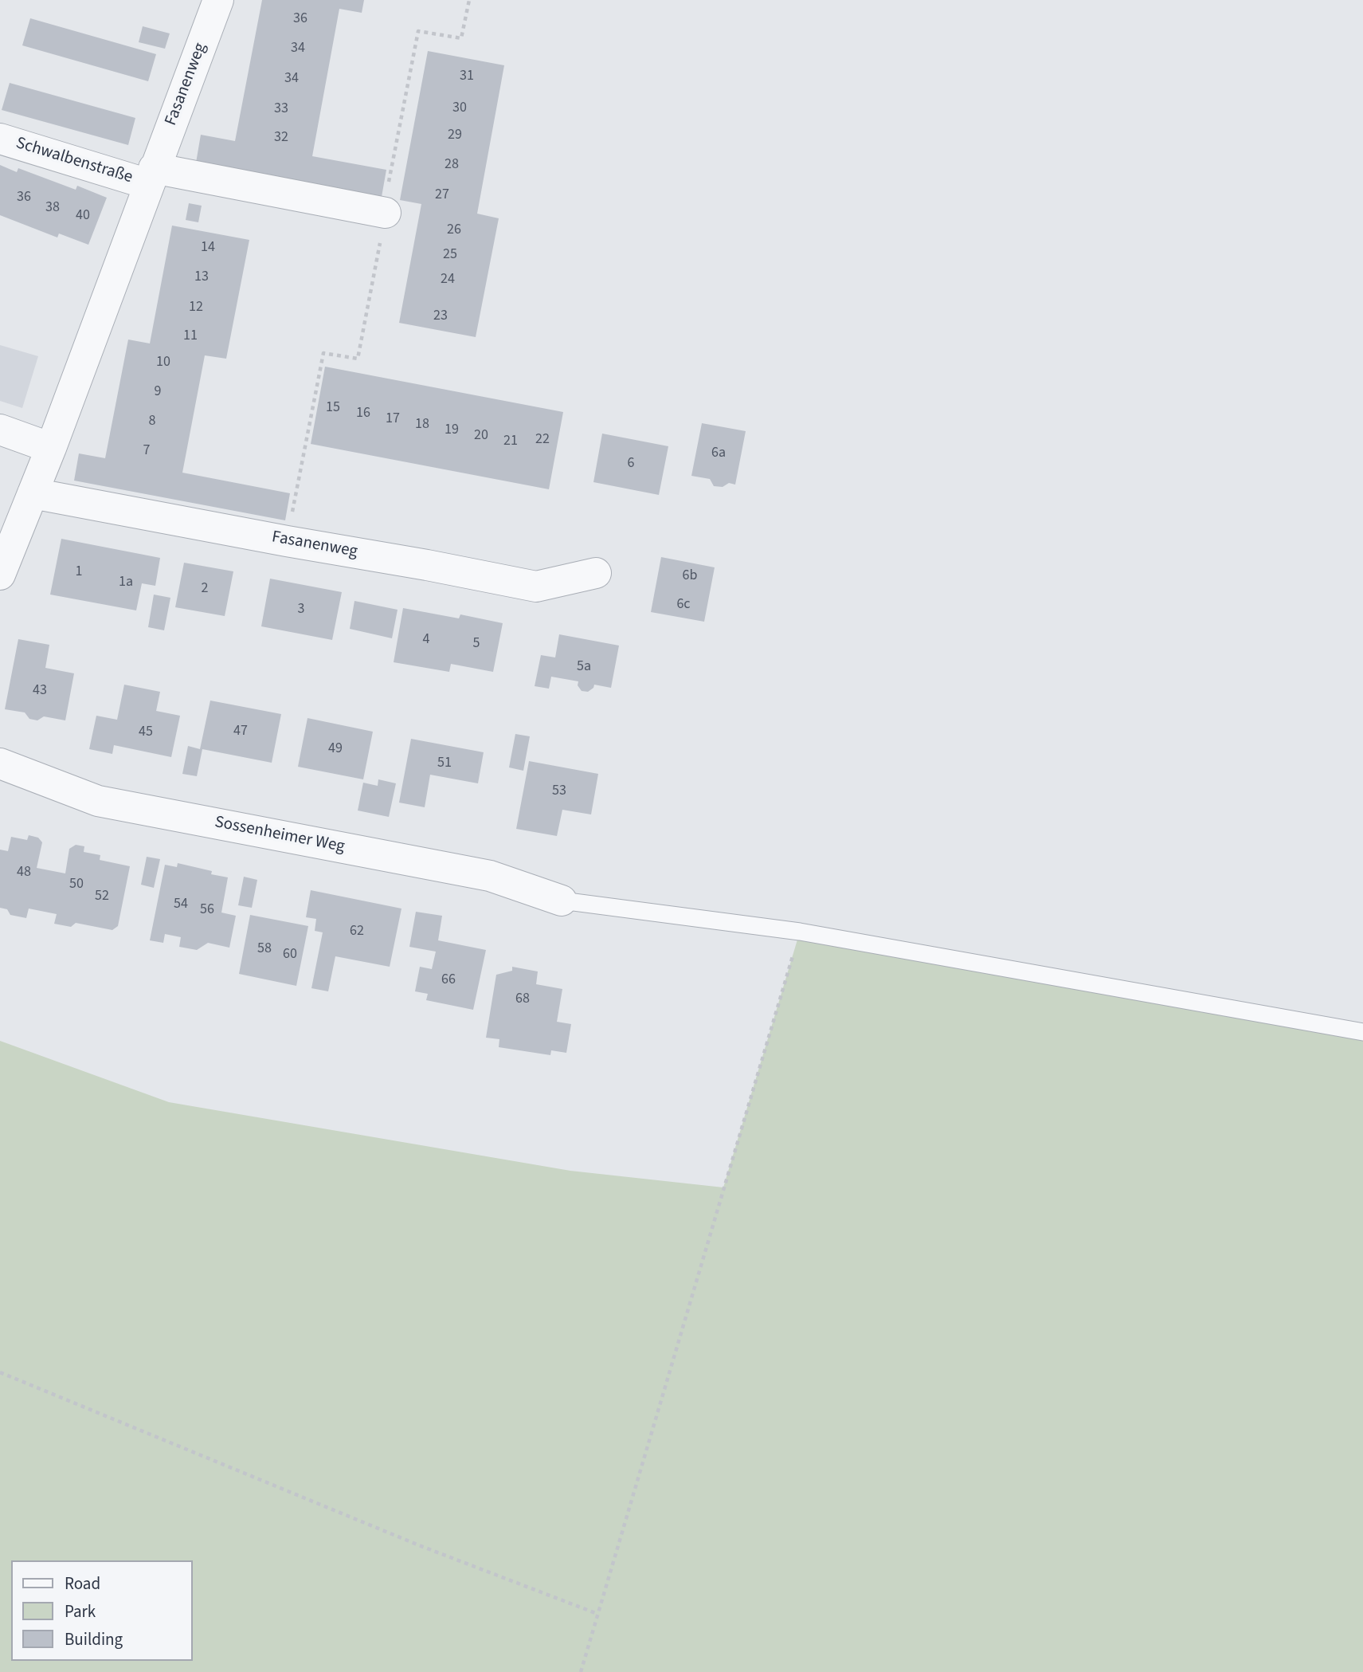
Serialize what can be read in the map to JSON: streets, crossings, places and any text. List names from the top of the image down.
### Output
{
  "streets": {
    "street": ["Fasanenweg", "Schwalbenstraße", "Sossenheimer Weg"]
  },
  "crossings": [
    ["Fasanenweg", "Schwalbenstraße"]
  ],
  "house_numbers": [
    "36",
    "34",
    "31",
    "34",
    "30",
    "33",
    "29",
    "32",
    "28",
    "27",
    "36",
    "38",
    "40",
    "26",
    "14",
    "25",
    "13",
    "24",
    "12",
    "23",
    "11",
    "10",
    "9",
    "15",
    "16",
    "17",
    "8",
    "18",
    "19",
    "20",
    "22",
    "21",
    "7",
    "6a",
    "6",
    "1",
    "6b",
    "1a",
    "2",
    "6c",
    "3",
    "4",
    "5",
    "5a",
    "43",
    "47",
    "45",
    "49",
    "51",
    "53",
    "48",
    "50",
    "52",
    "54",
    "56",
    "62",
    "58",
    "60",
    "66",
    "68"
  ],
  "legend": ["Road", "Park", "Building"]
}
